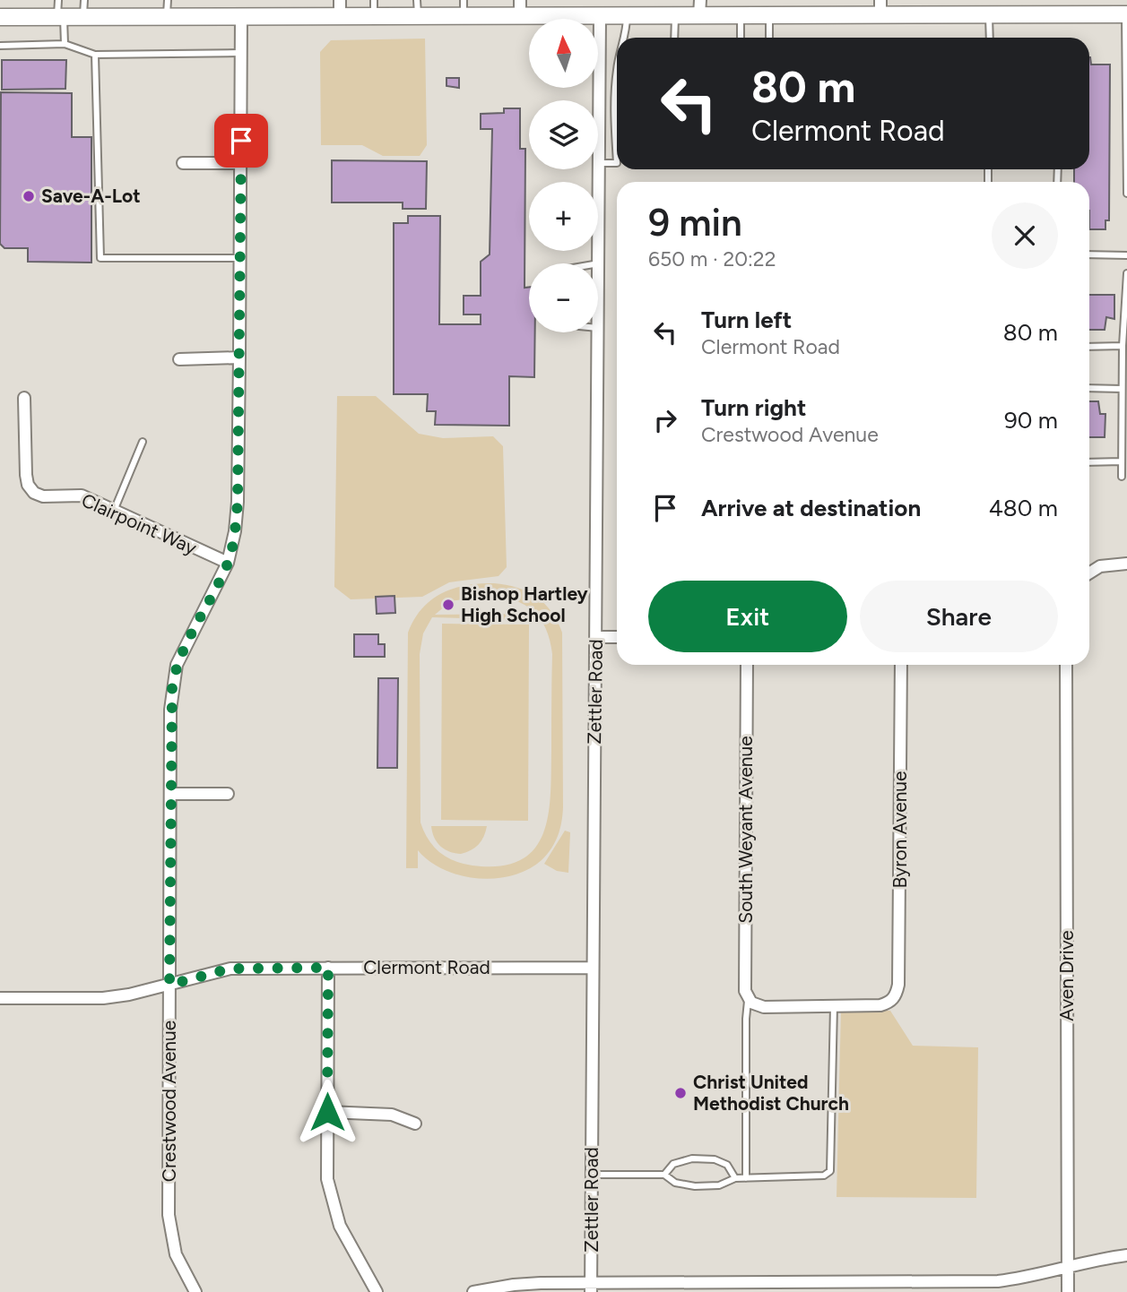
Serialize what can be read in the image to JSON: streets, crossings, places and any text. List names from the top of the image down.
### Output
{
  "streets": {
    "street": [
      "Clairpoint Way",
      "Zettler Road",
      "South Weyant Avenue",
      "Byron Avenue",
      "Clermont Road",
      "Aven Drive",
      "Crestwood Avenue"
    ]
  },
  "crossings": [
    ["Clairpoint Way", "Crestwood Avenue"],
    ["Zettler Road", "Clermont Road"],
    ["Clermont Road", "Crestwood Avenue"]
  ],
  "places": ["Save-A-Lot", "Bishop Hartley High School", "Christ United Methodist Church"],
  "north": "top",
  "page": {
    "map_buttons": ["+", "−"],
    "turn": ["80 m", "Clermont Road"],
    "heading": ["9 min", "650 m · 20:22"],
    "list": [
      {
        "name": "Turn left",
        "note": "Clermont Road",
        "value": "80 m"
      },
      {
        "name": "Turn right",
        "note": "Crestwood Avenue",
        "value": "90 m"
      },
      {
        "name": "Arrive at destination",
        "value": "480 m"
      }
    ],
    "buttons": ["Exit", "Share"]
  }
}
